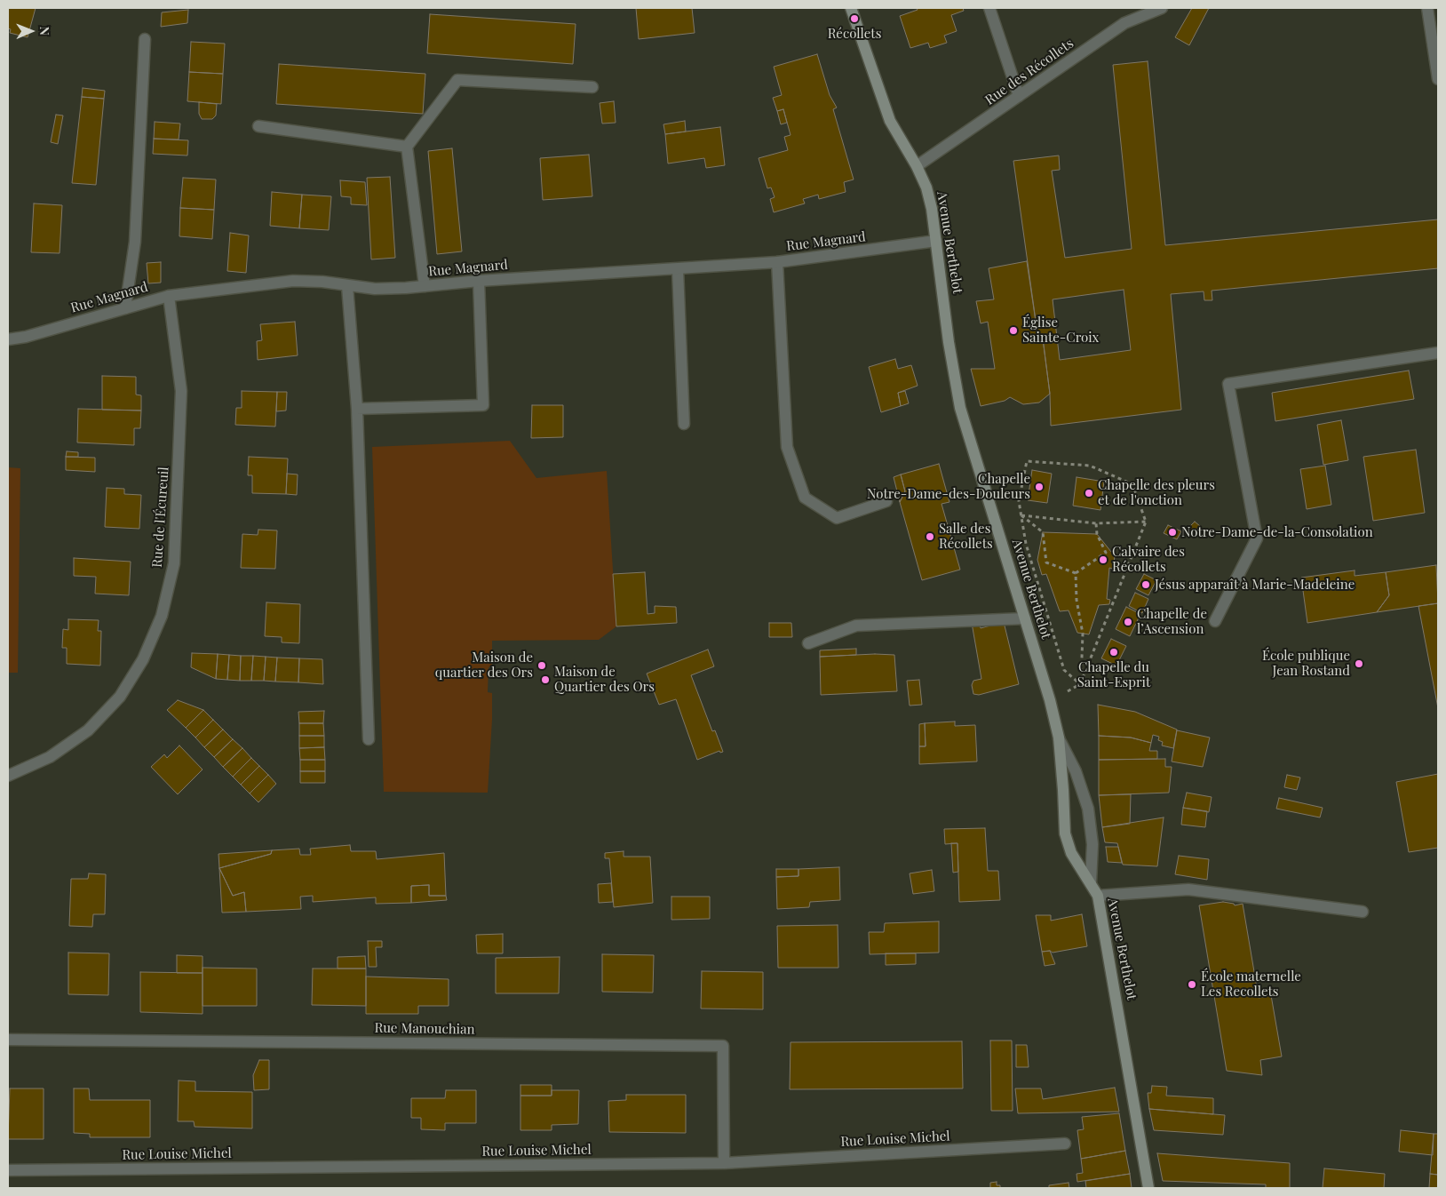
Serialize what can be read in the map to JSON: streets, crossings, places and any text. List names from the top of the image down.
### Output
{
  "streets": {
    "main road": ["Avenue Berthelot"],
    "street": [
      "Rue des Récollets",
      "Rue Magnard",
      "Rue de l'Écureuil",
      "Rue Manouchian",
      "Rue Louise Michel"
    ]
  },
  "crossings": [
    ["Rue des Récollets", "Avenue Berthelot"],
    ["Rue Magnard", "Avenue Berthelot"],
    ["Rue Magnard", "Rue de l'Écureuil"],
    ["Rue Manouchian", "Rue Louise Michel"]
  ],
  "places": [
    "Récollets",
    "Église Sainte-Croix",
    "Chapelle Notre-Dame-des-Douleurs",
    "Chapelle des pleurs et de l'onction",
    "Notre-Dame-de-la-Consolation",
    "Salle des Récollets",
    "Calvaire des Récollets",
    "Jésus apparaît à Marie-Madeleine",
    "Chapelle de l’Ascension",
    "Chapelle du Saint-Esprit",
    "École publique Jean Rostand",
    "Maison de quartier des Ors",
    "Maison de Quartier des Ors",
    "École maternelle Les Recollets"
  ],
  "north": "right"
}
